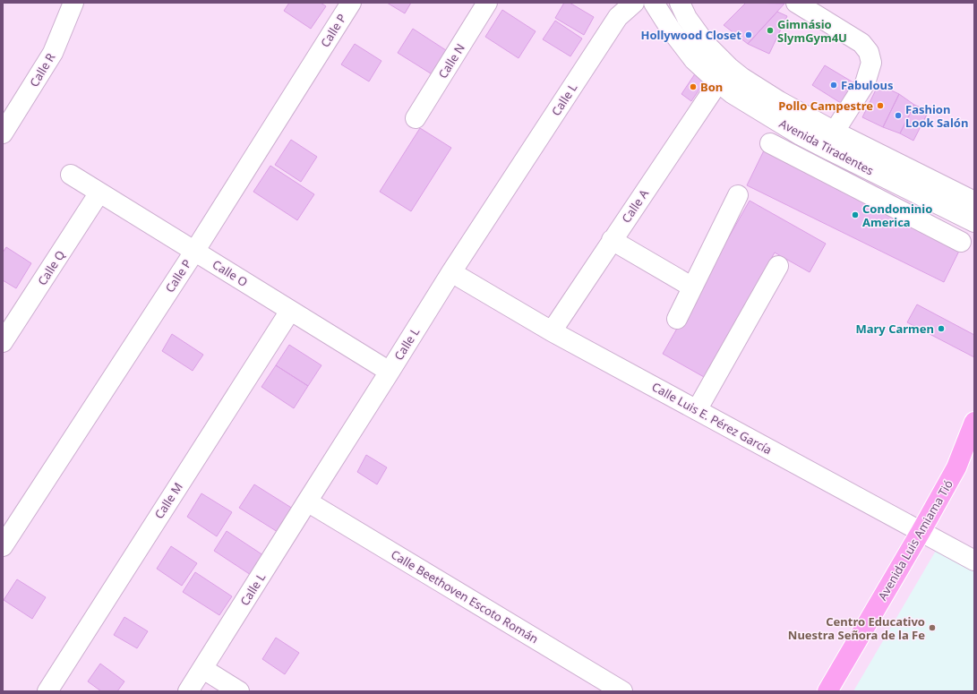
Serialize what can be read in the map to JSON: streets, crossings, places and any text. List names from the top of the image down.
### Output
{
  "streets": {
    "main road": ["Avenida Luis Amiama Tió"],
    "street": [
      "Calle P",
      "Calle N",
      "Calle R",
      "Calle L",
      "Avenida Tiradentes",
      "Calle A",
      "Calle Q",
      "Calle O",
      "Calle Luis E. Pérez García",
      "Calle M",
      "Calle Beethoven Escoto Román"
    ]
  },
  "crossings": [
    ["Calle P", "Calle O"],
    ["Calle L", "Calle O"],
    ["Calle L", "Calle Luis E. Pérez García"],
    ["Calle L", "Calle Beethoven Escoto Román"],
    ["Avenida Tiradentes", "Calle A"],
    ["Calle A", "Calle Luis E. Pérez García"],
    ["Calle Q", "Calle O"],
    ["Calle O", "Calle M"],
    ["Calle Luis E. Pérez García", "Avenida Luis Amiama Tió"]
  ],
  "places": [
    "Gimnásio SlymGym4U",
    "Hollywood Closet",
    "Fabulous",
    "Bon",
    "Pollo Campestre",
    "Fashion Look Salón",
    "Condominio America",
    "Mary Carmen",
    "Centro Educativo Nuestra Señora de la Fe"
  ]
}
